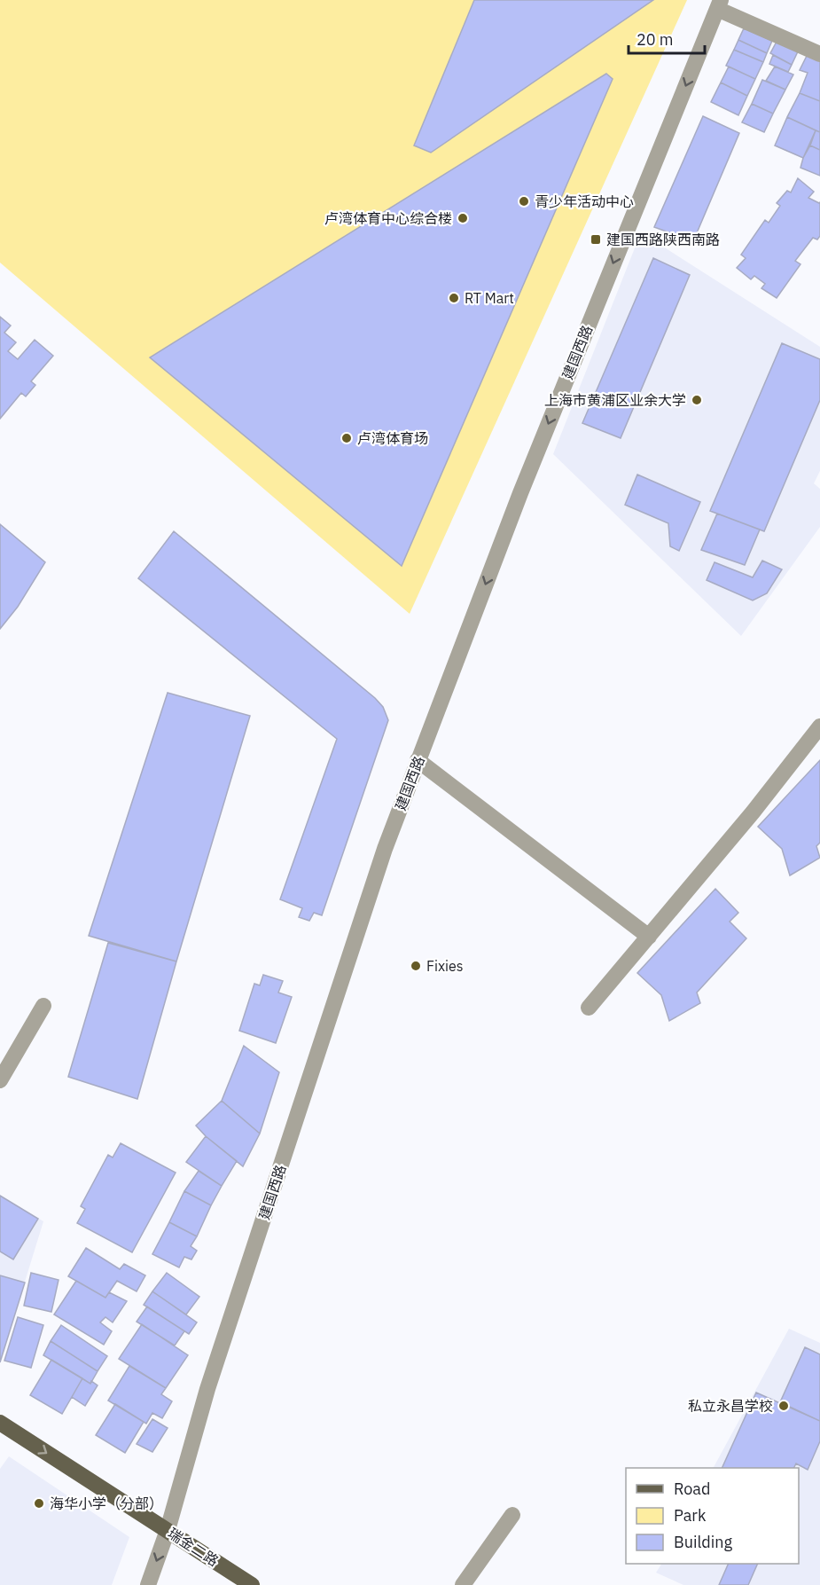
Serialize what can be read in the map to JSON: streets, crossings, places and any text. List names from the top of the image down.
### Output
{
  "streets": {
    "main road": ["瑞金二路"],
    "street": ["建国西路"]
  },
  "crossings": [
    ["建国西路", "瑞金二路"]
  ],
  "one_way": ["建国西路", "瑞金二路"],
  "places": {
    "other": [
      "青少年活动中心",
      "卢湾体育中心综合楼",
      "RT Mart",
      "上海市黄浦区业余大学",
      "卢湾体育场",
      "Fixies",
      "私立永昌学校",
      "海华小学（分部）"
    ],
    "transit": ["建国西路陕西南路"]
  },
  "legend": ["Road", "Park", "Building"],
  "scale_bar": "20 m"
}
